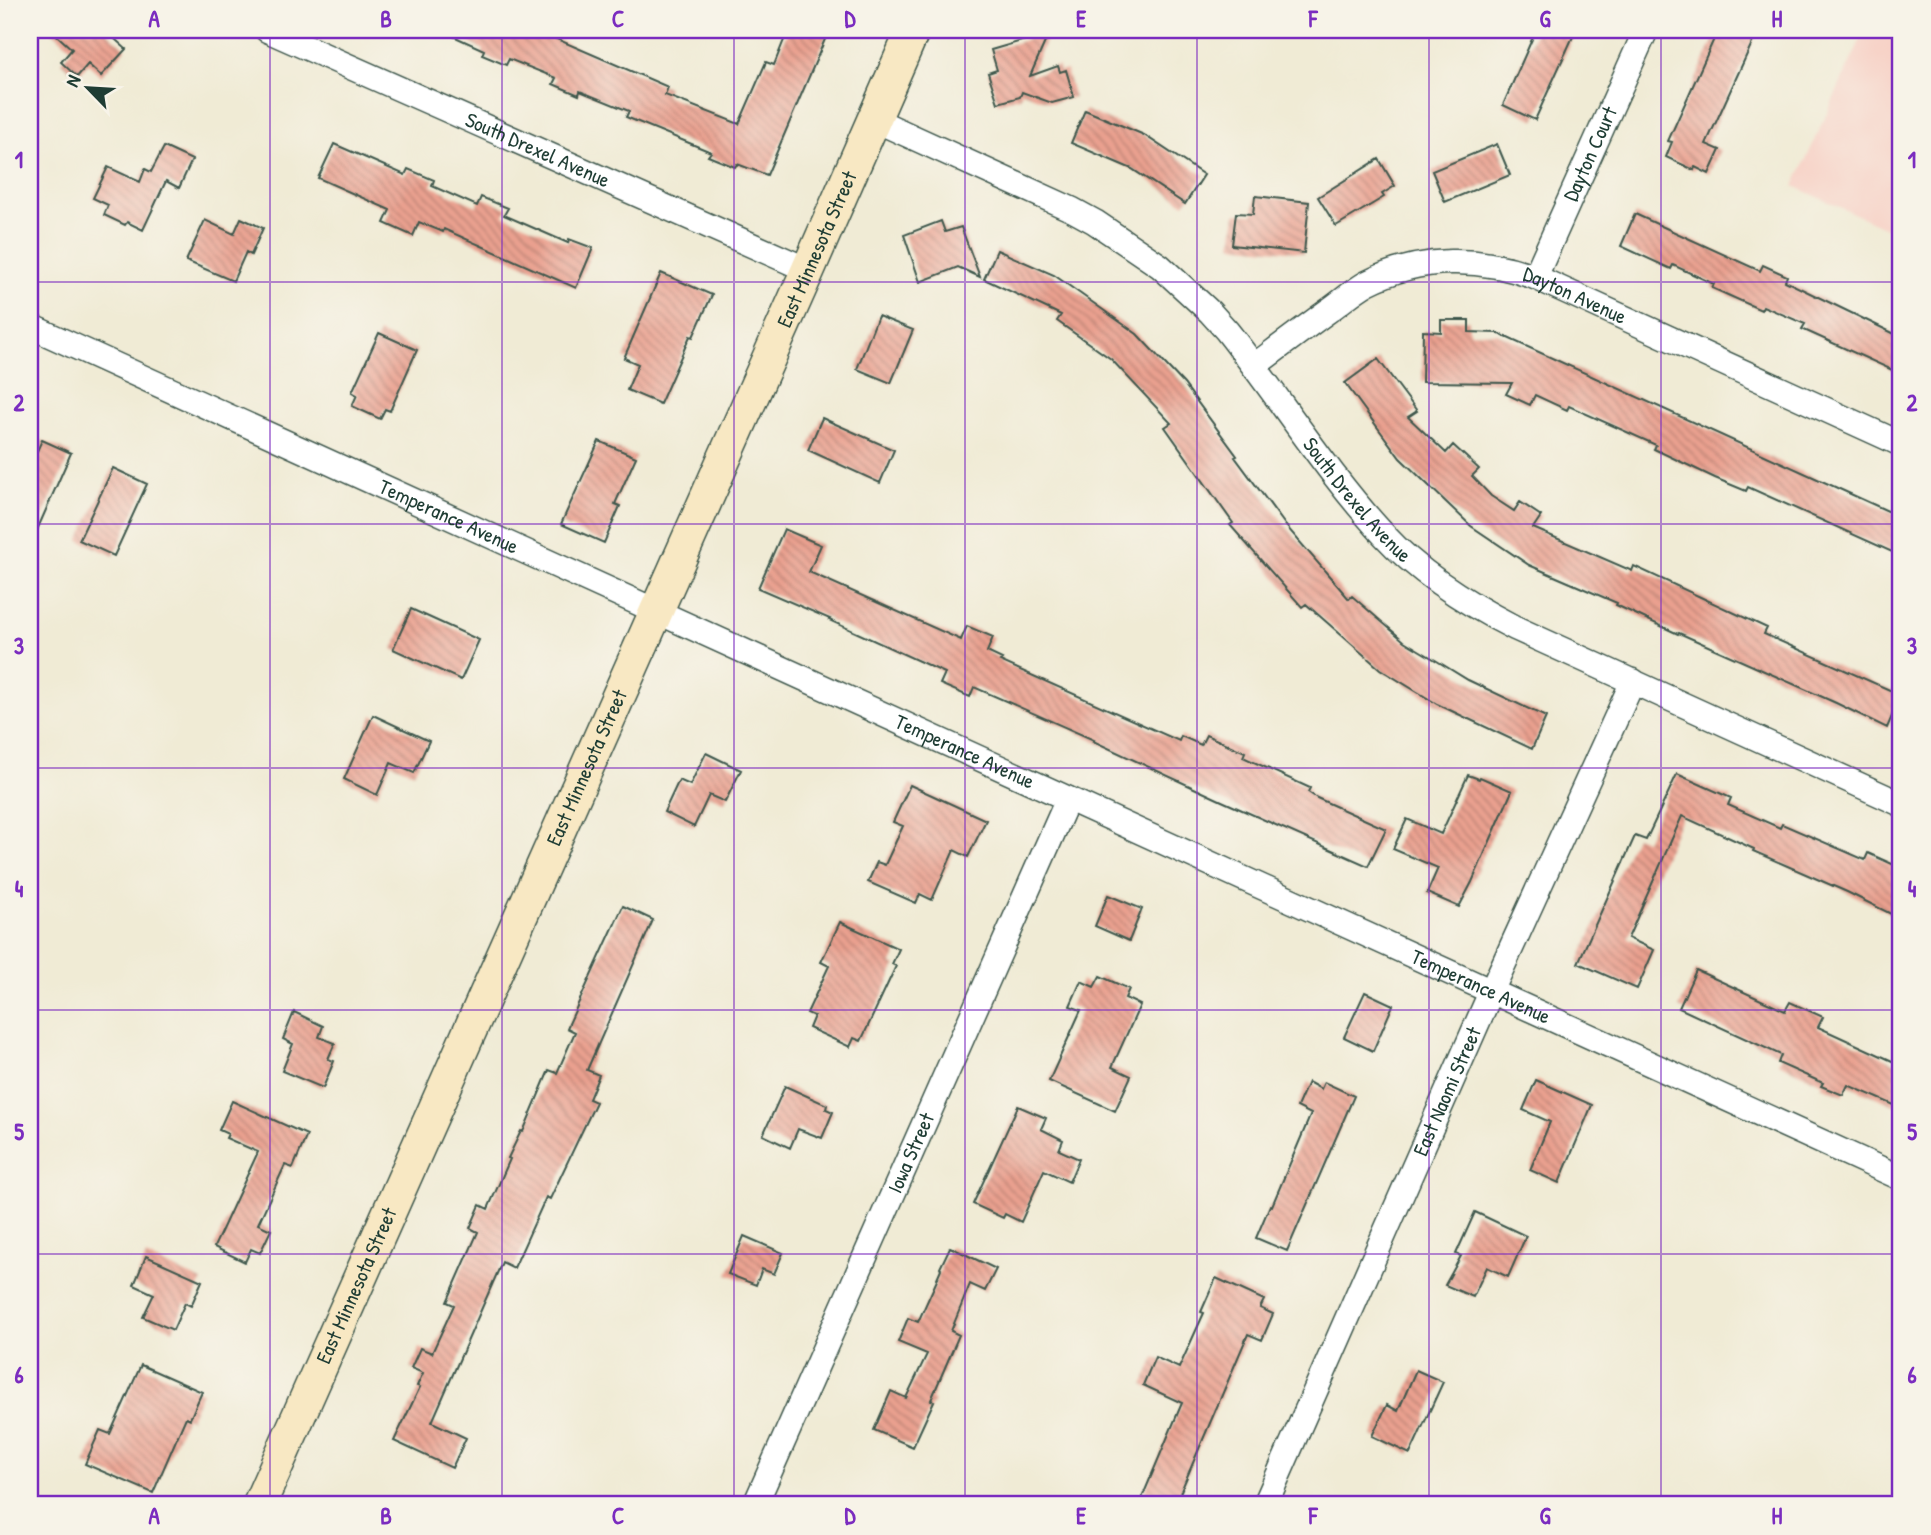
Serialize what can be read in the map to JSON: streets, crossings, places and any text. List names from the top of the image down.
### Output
{
  "streets": {
    "street": [
      "South Drexel Avenue",
      "Dayton Court",
      "East Minnesota Street",
      "Dayton Avenue",
      "Temperance Avenue",
      "East Naomi Street",
      "Iowa Street"
    ]
  },
  "crossings": [
    ["South Drexel Avenue", "East Minnesota Street"],
    ["South Drexel Avenue", "Dayton Avenue"],
    ["South Drexel Avenue", "East Naomi Street"],
    ["Dayton Court", "Dayton Avenue"],
    ["East Minnesota Street", "Temperance Avenue"],
    ["Temperance Avenue", "East Naomi Street"],
    ["Temperance Avenue", "Iowa Street"]
  ],
  "north": "top left",
  "grid": {
    "columns": [
      "A",
      "B",
      "C",
      "D",
      "E",
      "F",
      "G",
      "H"
    ],
    "rows": [
      "1",
      "2",
      "3",
      "4",
      "5",
      "6"
    ]
  }
}
